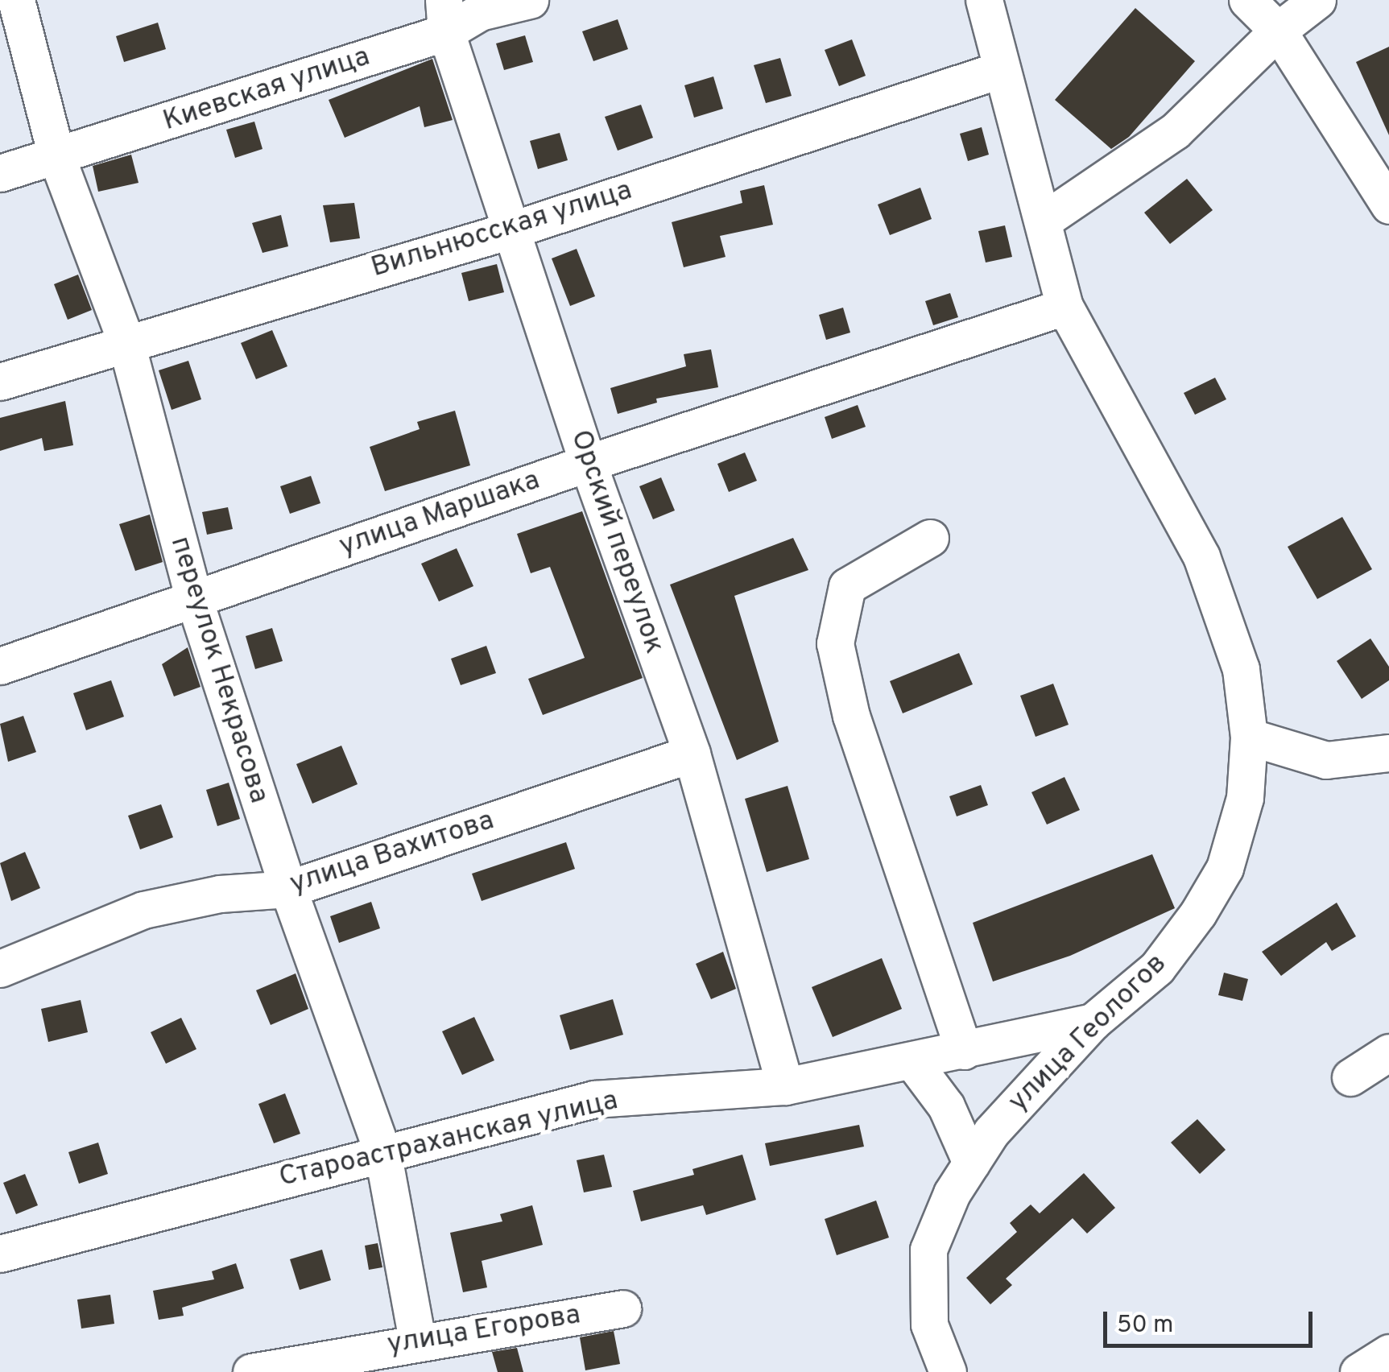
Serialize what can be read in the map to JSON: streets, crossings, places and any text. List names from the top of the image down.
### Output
{
  "streets": {
    "street": [
      "Киевская улица",
      "Вильнюсская улица",
      "улица Маршака",
      "Орский переулок",
      "переулок Некрасова",
      "улица Вахитова",
      "улица Геологов",
      "Староастраханская улица",
      "улица Егорова"
    ]
  },
  "crossings": [
    ["Киевская улица", "Орский переулок"],
    ["Киевская улица", "переулок Некрасова"],
    ["Вильнюсская улица", "Орский переулок"],
    ["Вильнюсская улица", "переулок Некрасова"],
    ["Вильнюсская улица", "улица Геологов"],
    ["улица Маршака", "Орский переулок"],
    ["улица Маршака", "переулок Некрасова"],
    ["улица Маршака", "улица Геологов"],
    ["Орский переулок", "улица Вахитова"],
    ["Орский переулок", "Староастраханская улица"],
    ["переулок Некрасова", "улица Вахитова"],
    ["переулок Некрасова", "Староастраханская улица"],
    ["переулок Некрасова", "улица Егорова"],
    ["улица Геологов", "Староастраханская улица"]
  ],
  "scale_bar": "50 m"
}
